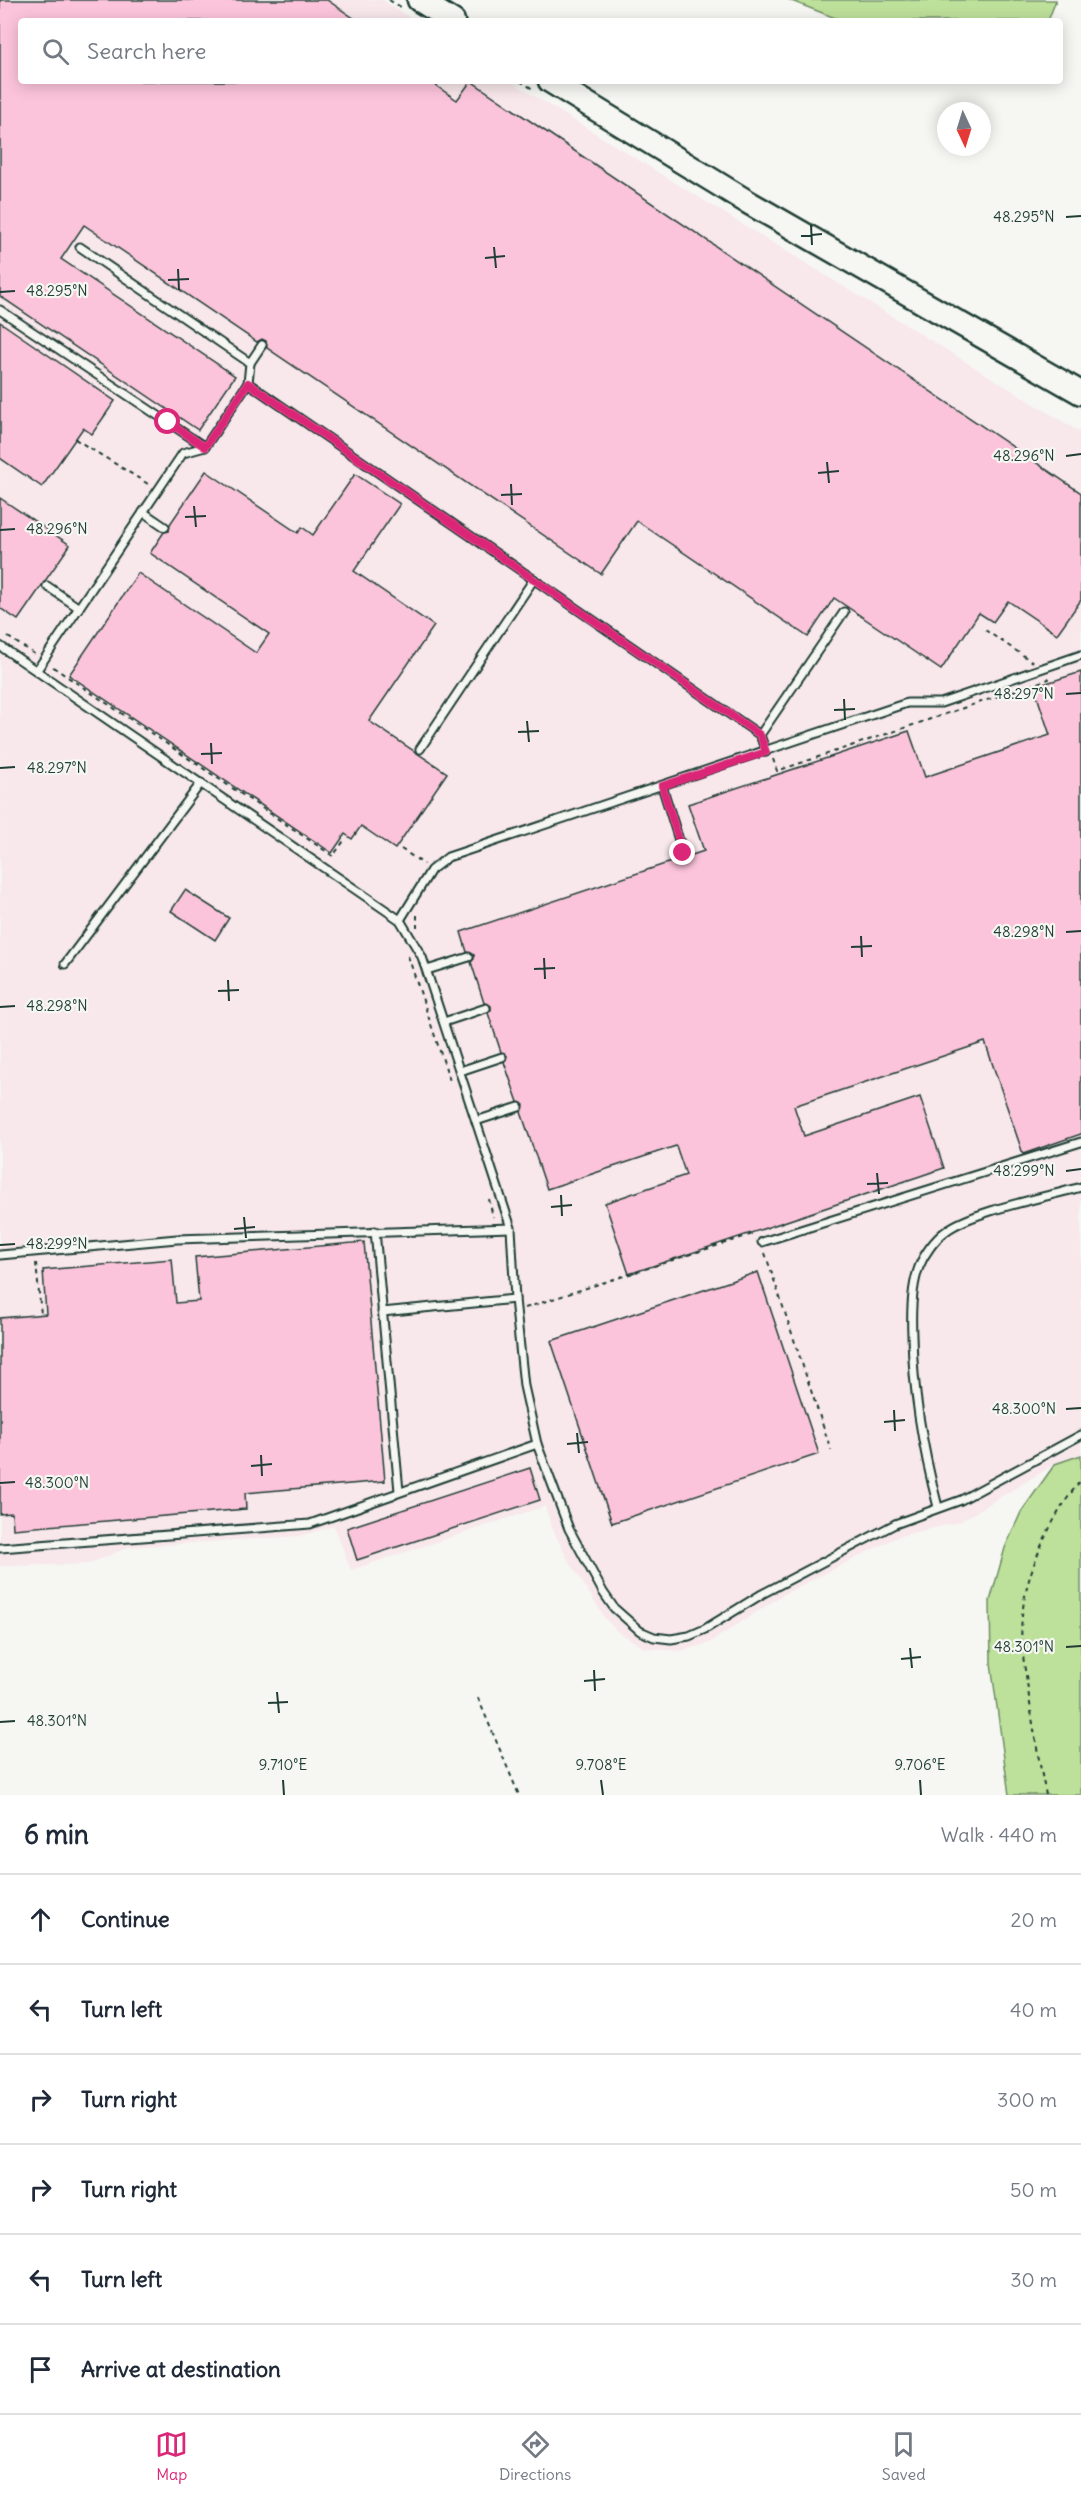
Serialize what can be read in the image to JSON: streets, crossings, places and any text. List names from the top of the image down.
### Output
{
  "north": "bottom",
  "page": {
    "search": "Search here",
    "heading": ["6 min", "Walk · 440 m"],
    "list": [
      ["Continue", "20 m"],
      ["Turn left", "40 m"],
      ["Turn right", "300 m"],
      ["Turn right", "50 m"],
      ["Turn left", "30 m"],
      "Arrive at destination"
    ],
    "nav": ["Map", "Directions", "Saved"]
  },
  "coordinates": [
    "48.295°N",
    "48.296°N",
    "48.297°N",
    "48.298°N",
    "48.299°N",
    "48.300°N",
    "48.301°N",
    "9.710°E",
    "9.708°E",
    "9.706°E"
  ]
}
